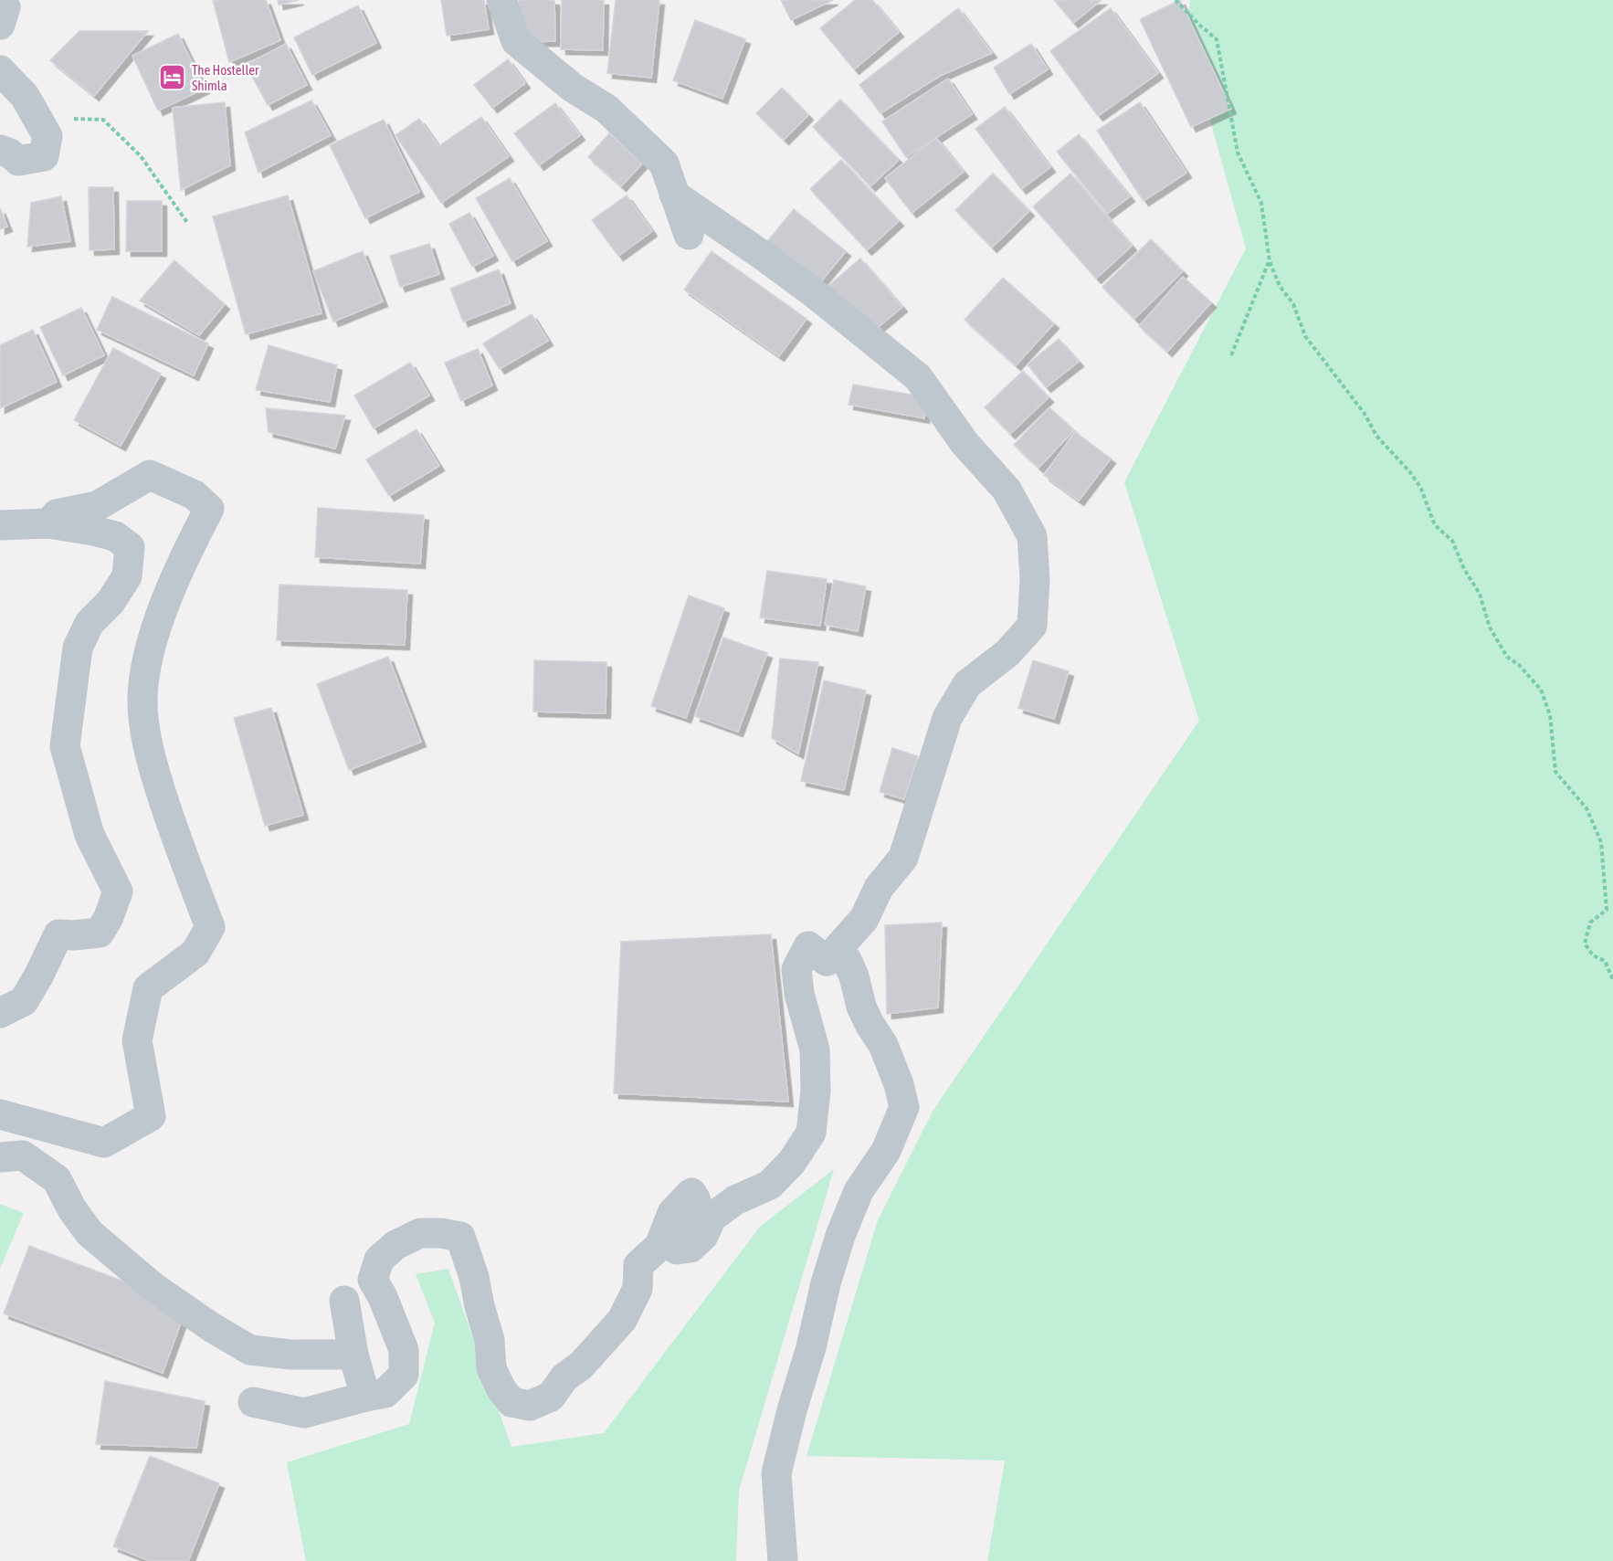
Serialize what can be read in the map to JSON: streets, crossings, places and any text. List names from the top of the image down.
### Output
{
  "places": {
    "hotel": ["The Hosteller Shimla"]
  }
}
